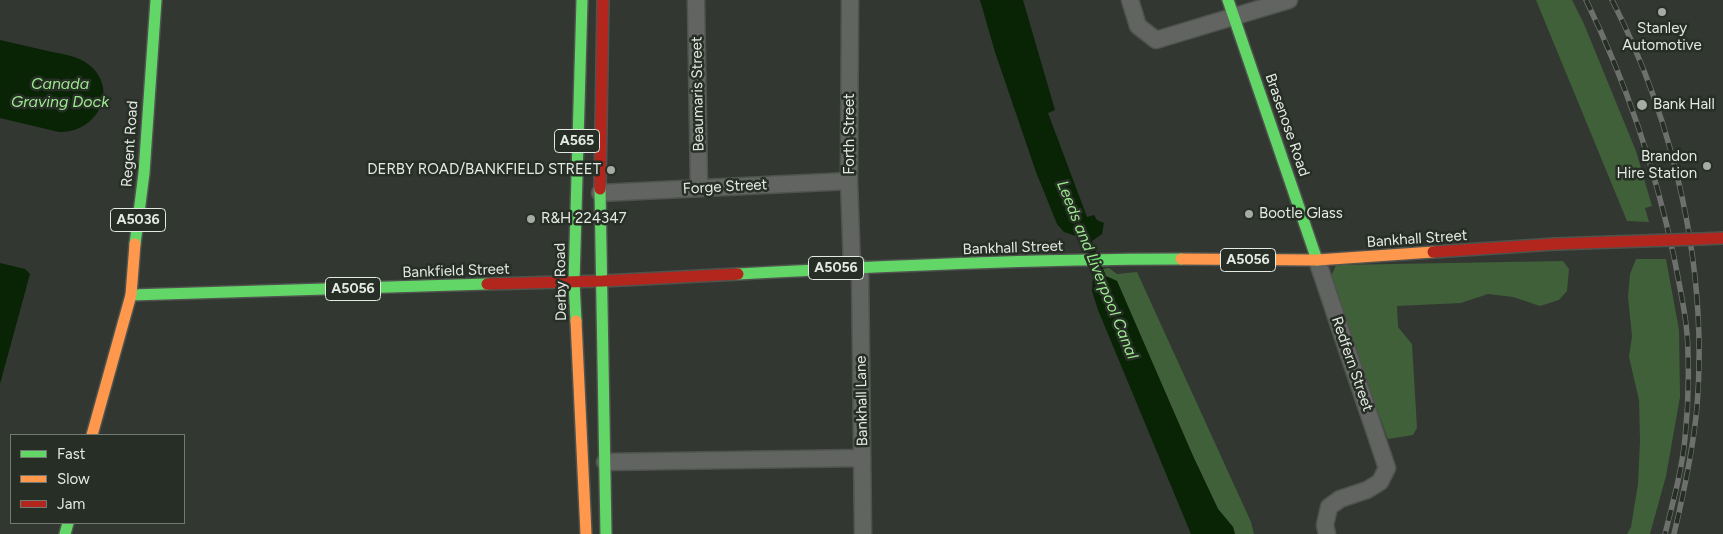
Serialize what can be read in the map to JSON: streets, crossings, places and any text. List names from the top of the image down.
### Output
{
  "streets": {
    "main road": [
      "Brasenose Road",
      "A565",
      "Regent Road",
      "A5036",
      "Bankhall Street",
      "A5056",
      "Bankfield Street",
      "Derby Road"
    ],
    "street": [
      "Beaumaris Street",
      "Forth Street",
      "Forge Street",
      "Redfern Street",
      "Bankhall Lane"
    ]
  },
  "crossings": [
    ["Beaumaris Street", "Forge Street"],
    ["Brasenose Road", "Bankhall Street"],
    ["Brasenose Road", "Redfern Street"],
    ["Forth Street", "Forge Street"],
    ["Forth Street", "Bankhall Street"],
    ["Forth Street", "Bankhall Lane"],
    ["A565", "Forge Street"],
    ["A565", "Bankhall Street"],
    ["A565", "Bankfield Street"],
    ["Regent Road", "Bankfield Street"],
    ["Bankhall Street", "Bankfield Street"],
    ["Bankhall Street", "Redfern Street"],
    ["Bankhall Street", "Bankhall Lane"],
    ["Bankfield Street", "Derby Road"]
  ],
  "water": ["Canada Graving Dock", "Leeds and Liverpool Canal"],
  "places": [
    "Stanley Automotive",
    "Bank Hall",
    "Brandon Hire Station",
    "DERBY ROAD/BANKFIELD STREET",
    "Bootle Glass",
    "R&H 224347"
  ],
  "legend": ["Fast", "Slow", "Jam"]
}
